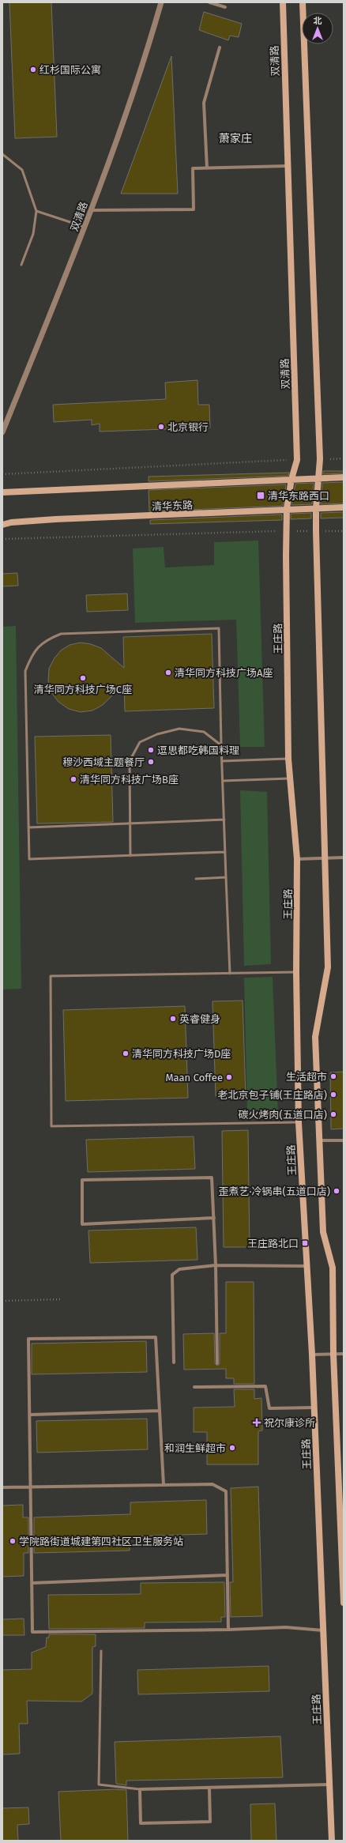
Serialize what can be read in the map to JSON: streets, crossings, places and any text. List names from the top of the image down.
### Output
{
  "streets": {
    "main road": ["双清路", "清华东路", "王庄路"]
  },
  "crossings": [
    ["双清路", "清华东路"],
    ["双清路", "王庄路"],
    ["清华东路", "王庄路"]
  ],
  "districts": ["萧家庄"],
  "places": {
    "other": [
      "红杉国际公寓",
      "北京银行",
      "清华同方科技广场A座",
      "清华同方科技广场C座",
      "逗思都吃韩国料理",
      "穆沙西域主题餐厅",
      "清华同方科技广场B座",
      "英睿健身",
      "清华同方科技广场D座",
      "生活超市",
      "Maan Coffee",
      "老北京包子铺(王庄路店)",
      "碳火烤肉(五道口店)",
      "歪煮艺·冷锅串(五道口店)",
      "和润生鲜超市",
      "学院路街道城建第四社区卫生服务站"
    ],
    "transit": ["清华东路西口", "王庄路北口"],
    "health": ["祝尔康诊所"]
  },
  "north": "top"
}
